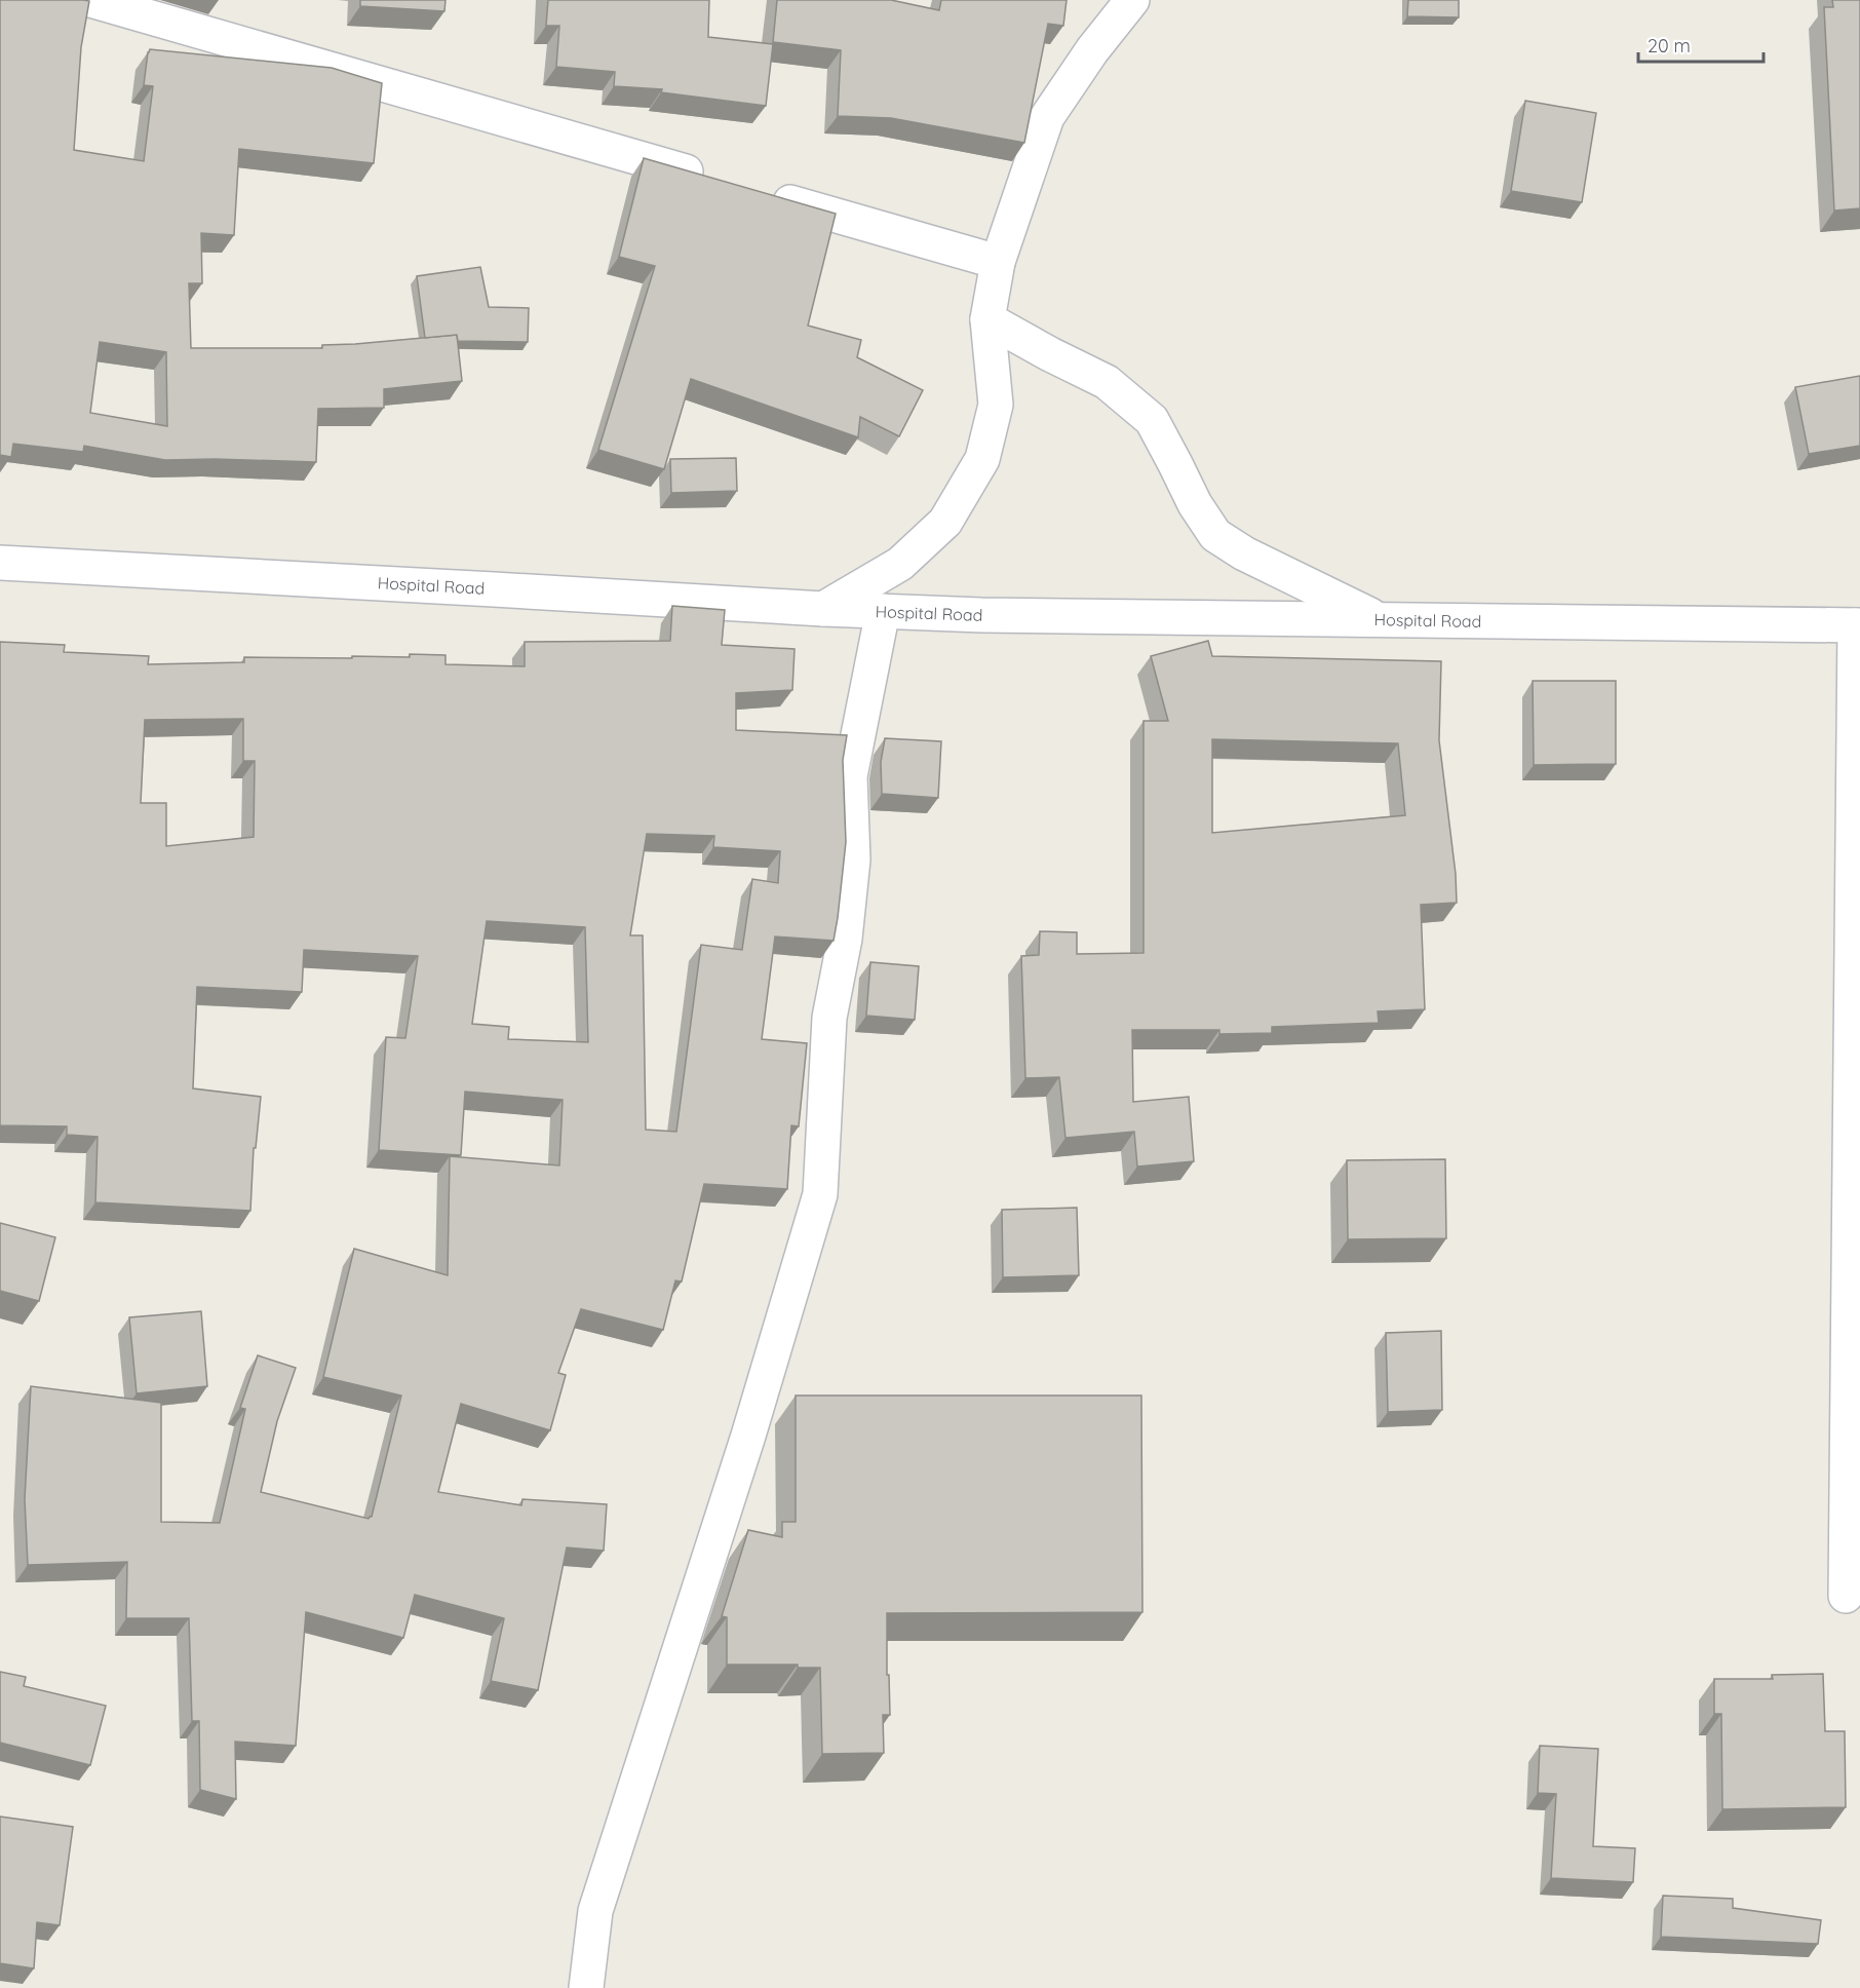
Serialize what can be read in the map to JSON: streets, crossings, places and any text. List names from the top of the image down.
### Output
{
  "streets": {
    "street": ["Hospital Road"]
  },
  "scale_bar": "20 m"
}
